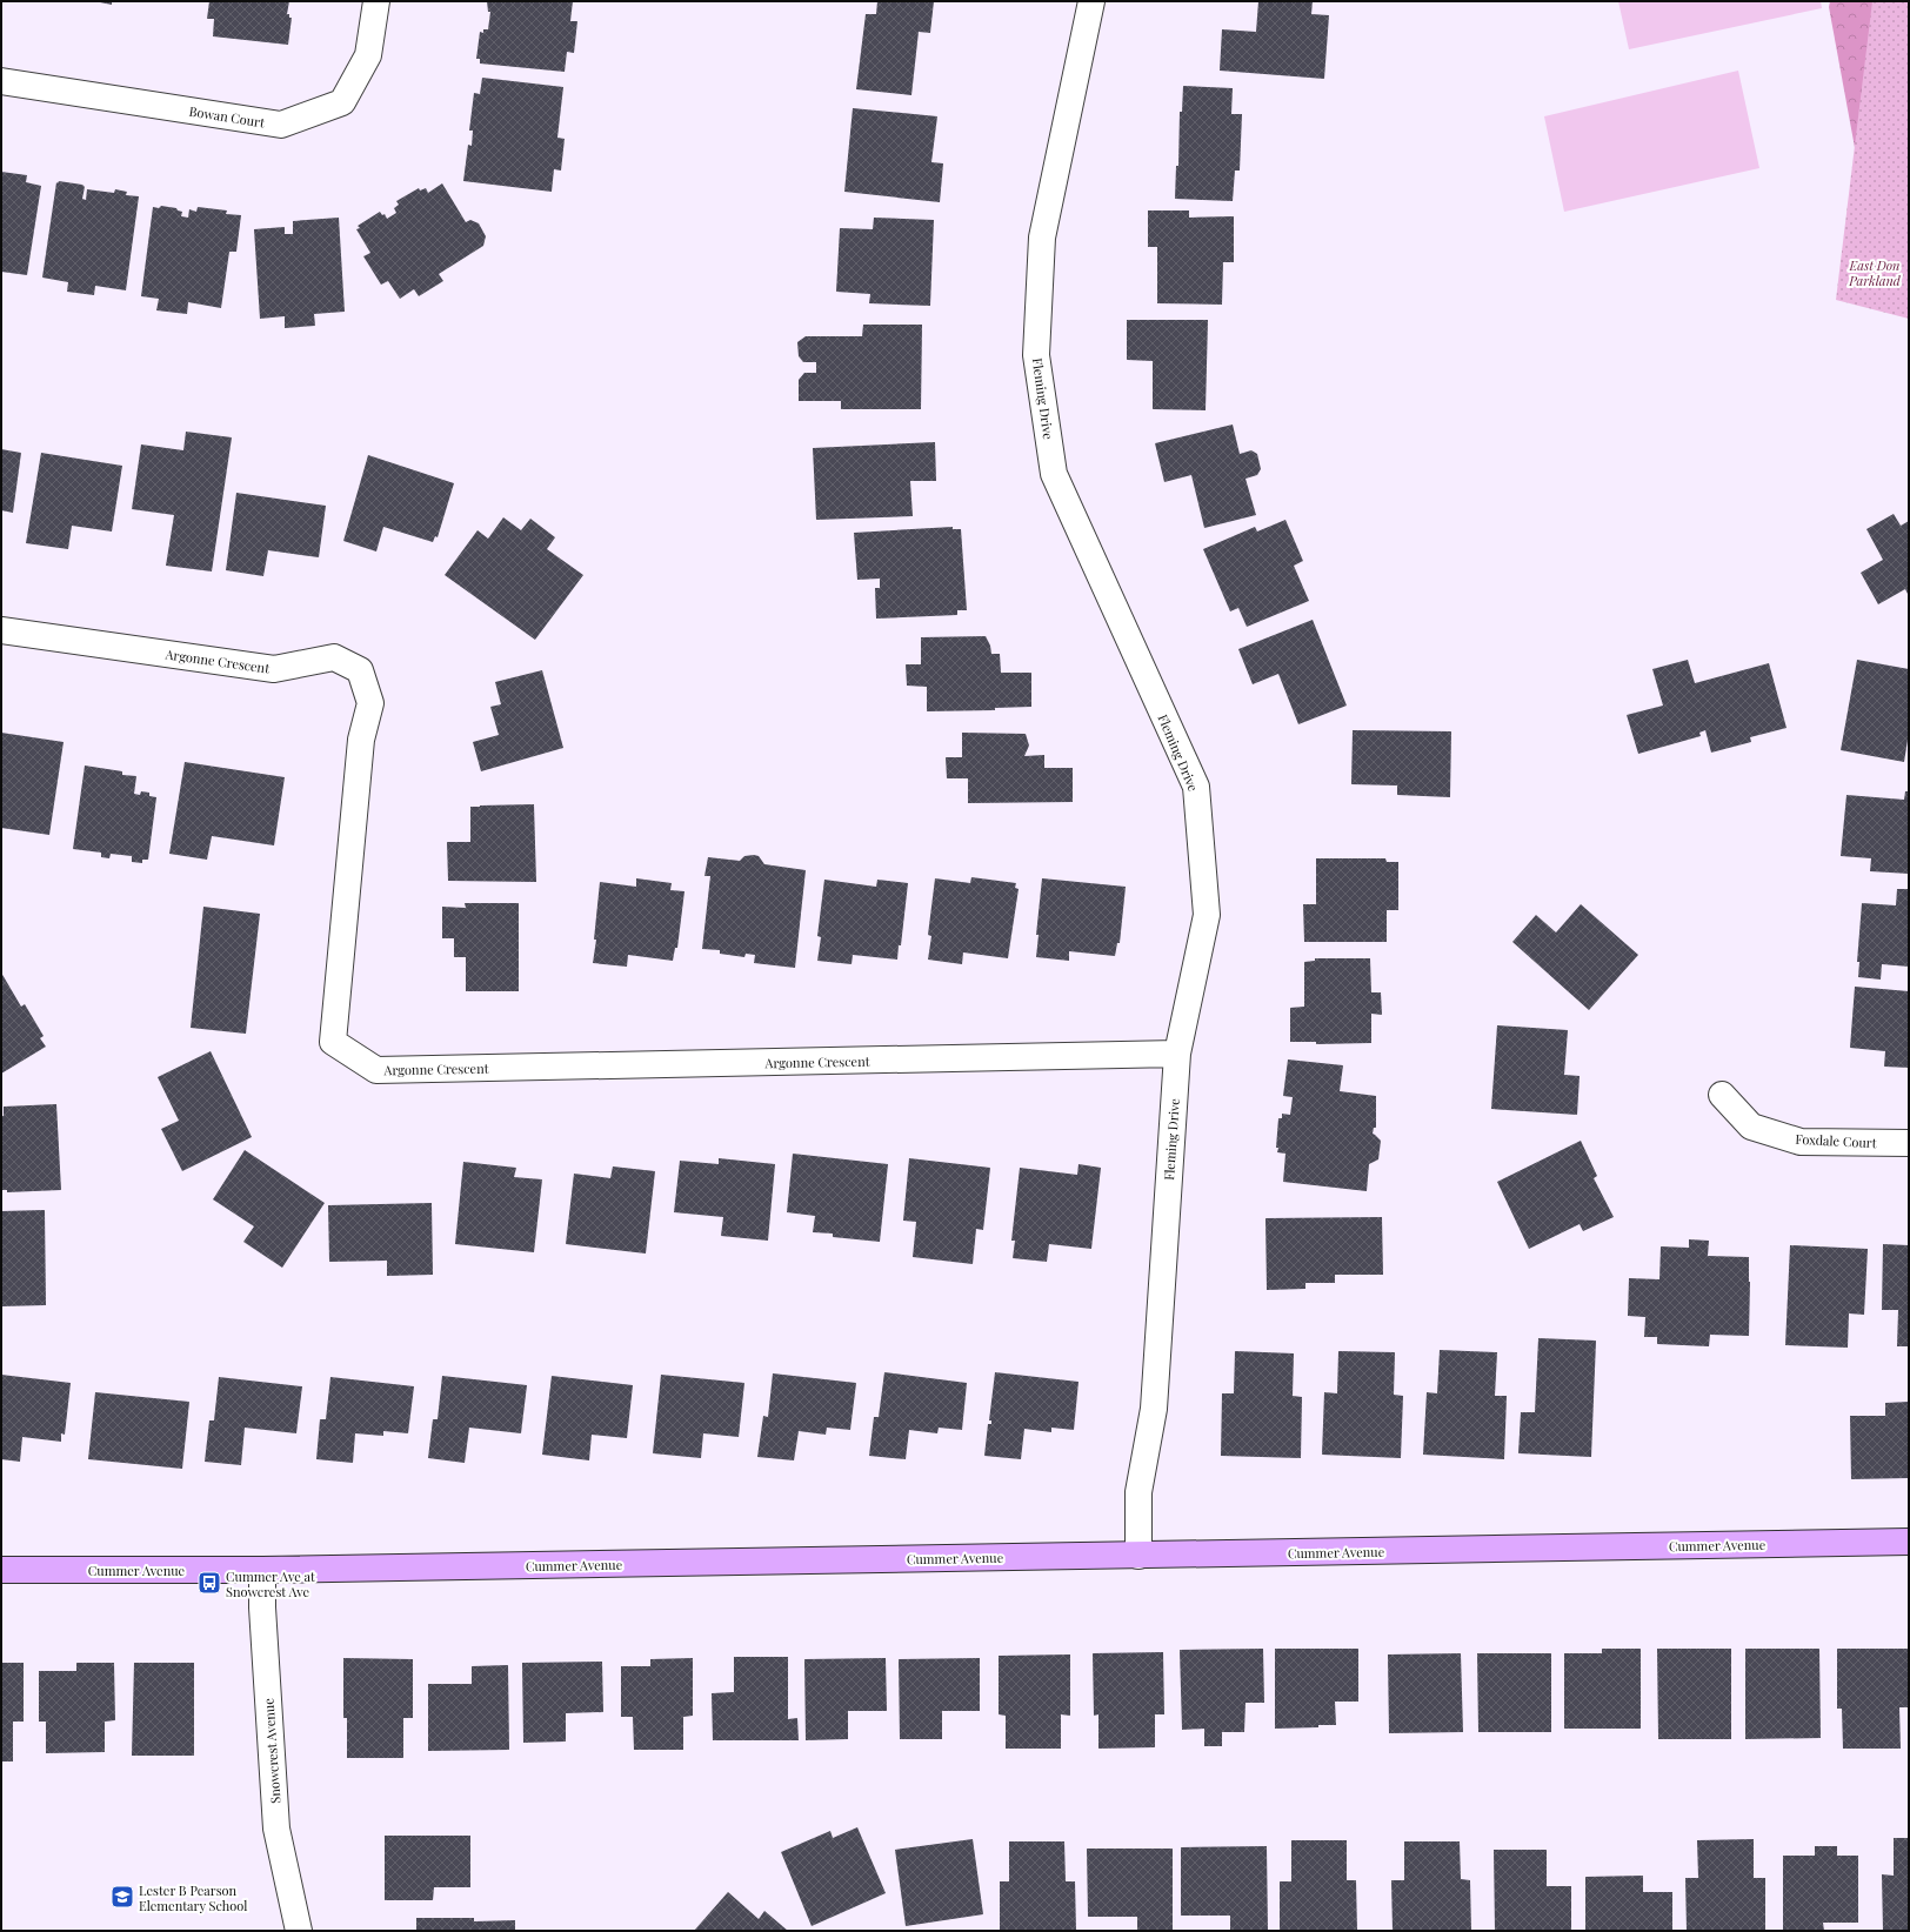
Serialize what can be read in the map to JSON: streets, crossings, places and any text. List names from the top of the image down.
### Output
{
  "streets": {
    "street": [
      "Bowan Court",
      "Fleming Drive",
      "Argonne Crescent",
      "Foxdale Court",
      "Cummer Avenue",
      "Snowcrest Avenue"
    ]
  },
  "crossings": [
    ["Fleming Drive", "Argonne Crescent"],
    ["Fleming Drive", "Cummer Avenue"],
    ["Cummer Avenue", "Snowcrest Avenue"]
  ],
  "parks": ["East Don Parkland"],
  "places": {
    "bus stop": ["Cummer Ave at Snowcrest Ave"],
    "school or university": ["Lester B Pearson Elementary School"]
  }
}
